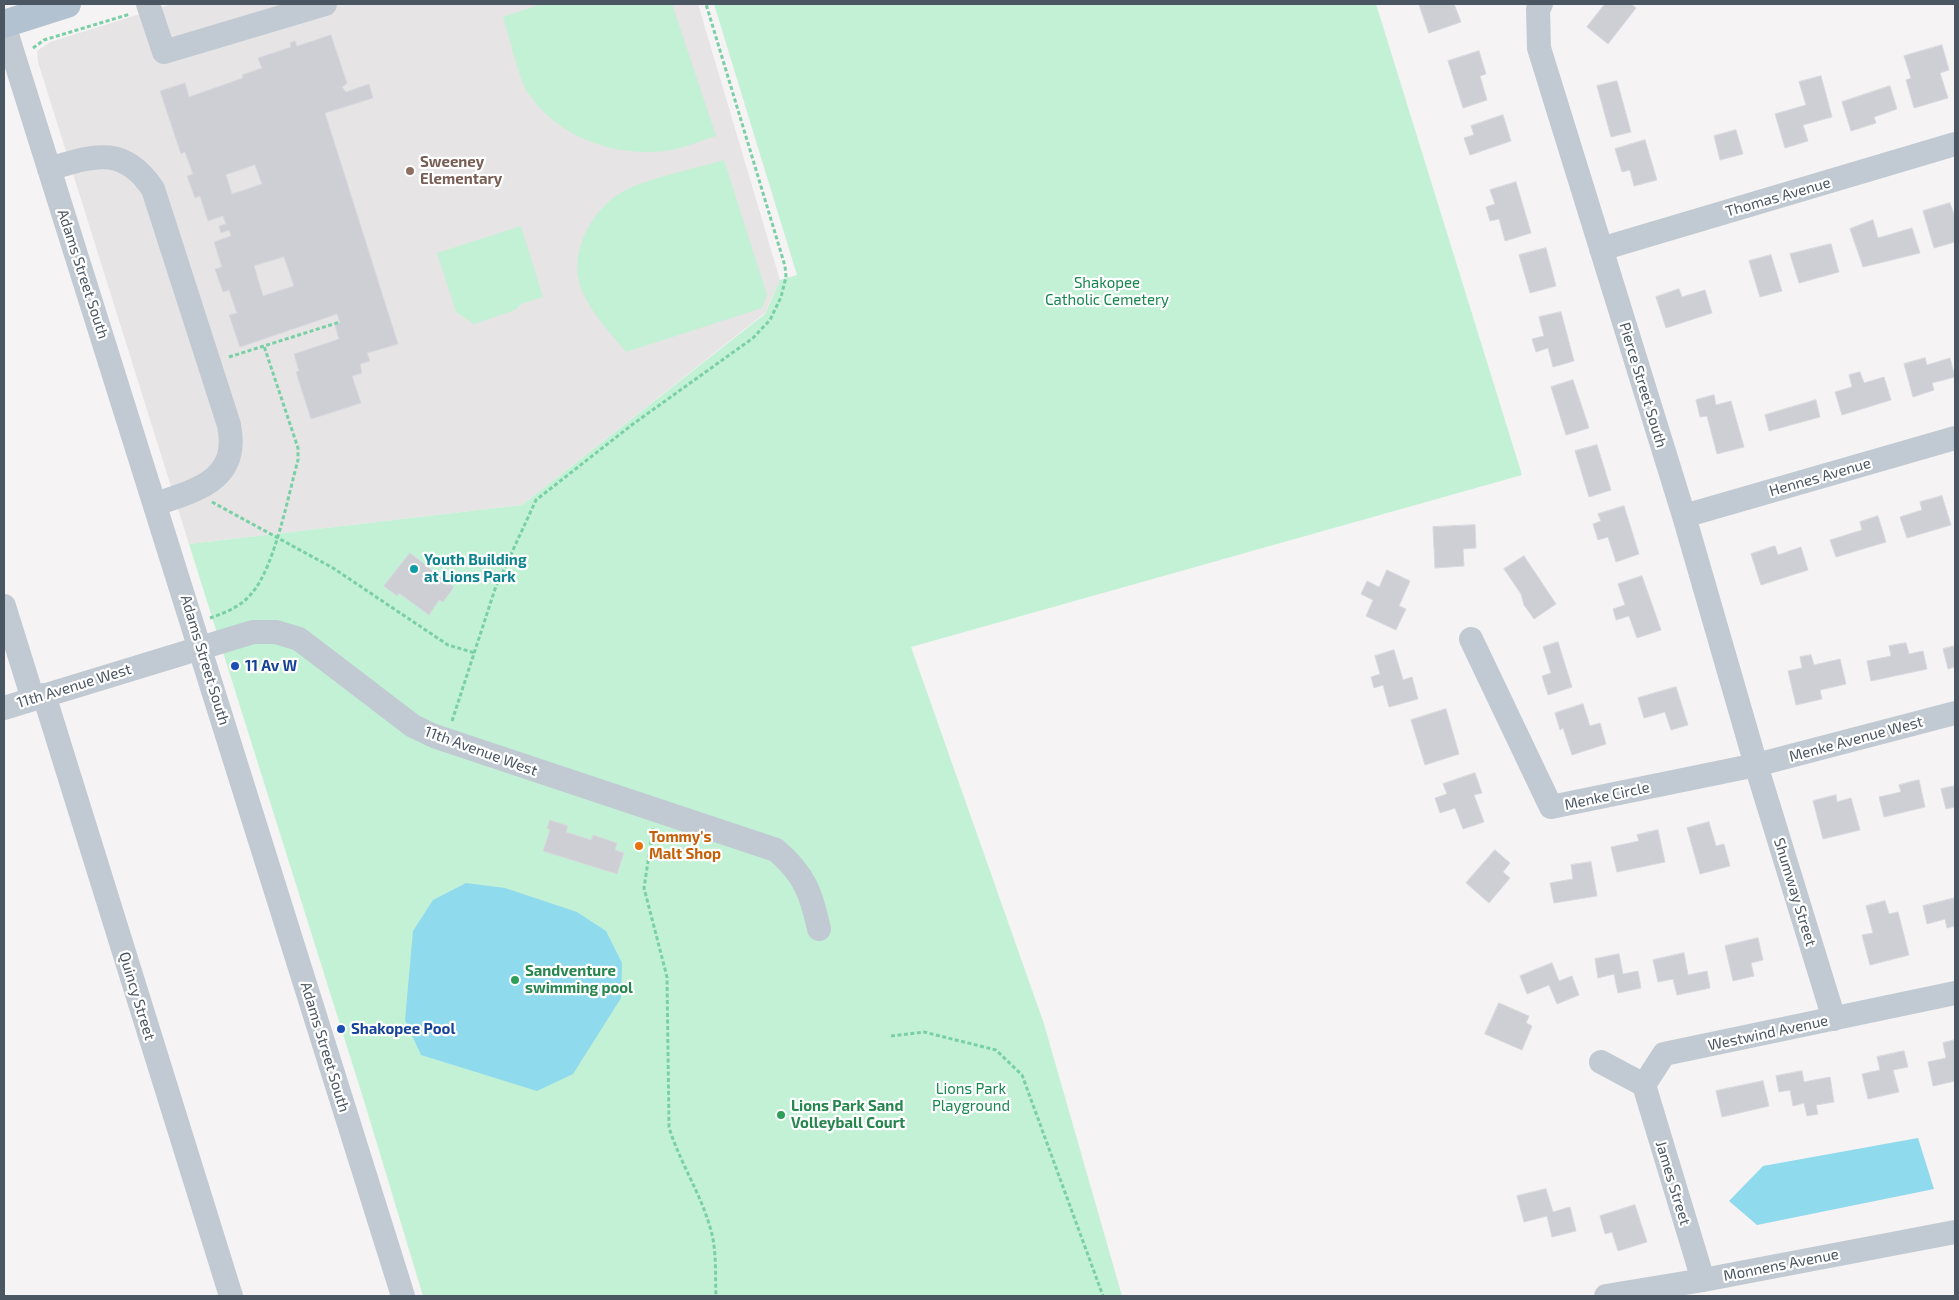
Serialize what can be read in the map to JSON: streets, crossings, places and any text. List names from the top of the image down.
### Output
{
  "streets": {
    "street": [
      "Thomas Avenue",
      "Adams Street South",
      "Pierce Street South",
      "Hennes Avenue",
      "11th Avenue West",
      "Menke Avenue West",
      "Menke Circle",
      "Shumway Street",
      "Quincy Street",
      "Westwind Avenue",
      "James Street",
      "Monnens Avenue"
    ]
  },
  "crossings": [
    ["Thomas Avenue", "Pierce Street South"],
    ["Adams Street South", "11th Avenue West"],
    ["Pierce Street South", "Hennes Avenue"],
    ["Pierce Street South", "Menke Avenue West"],
    ["Pierce Street South", "Menke Circle"],
    ["Pierce Street South", "Shumway Street"],
    ["11th Avenue West", "Quincy Street"],
    ["Menke Avenue West", "Menke Circle"],
    ["Menke Avenue West", "Shumway Street"],
    ["Menke Circle", "Shumway Street"],
    ["Shumway Street", "Westwind Avenue"],
    ["Westwind Avenue", "James Street"],
    ["James Street", "Monnens Avenue"]
  ],
  "parks": ["Shakopee Catholic Cemetery", "Lions Park Playground"],
  "places": [
    "Sweeney Elementary",
    "Youth Building at Lions Park",
    "11 Av W",
    "Tommy's Malt Shop",
    "Sandventure swimming pool",
    "Shakopee Pool",
    "Lions Park Sand Volleyball Court"
  ]
}
